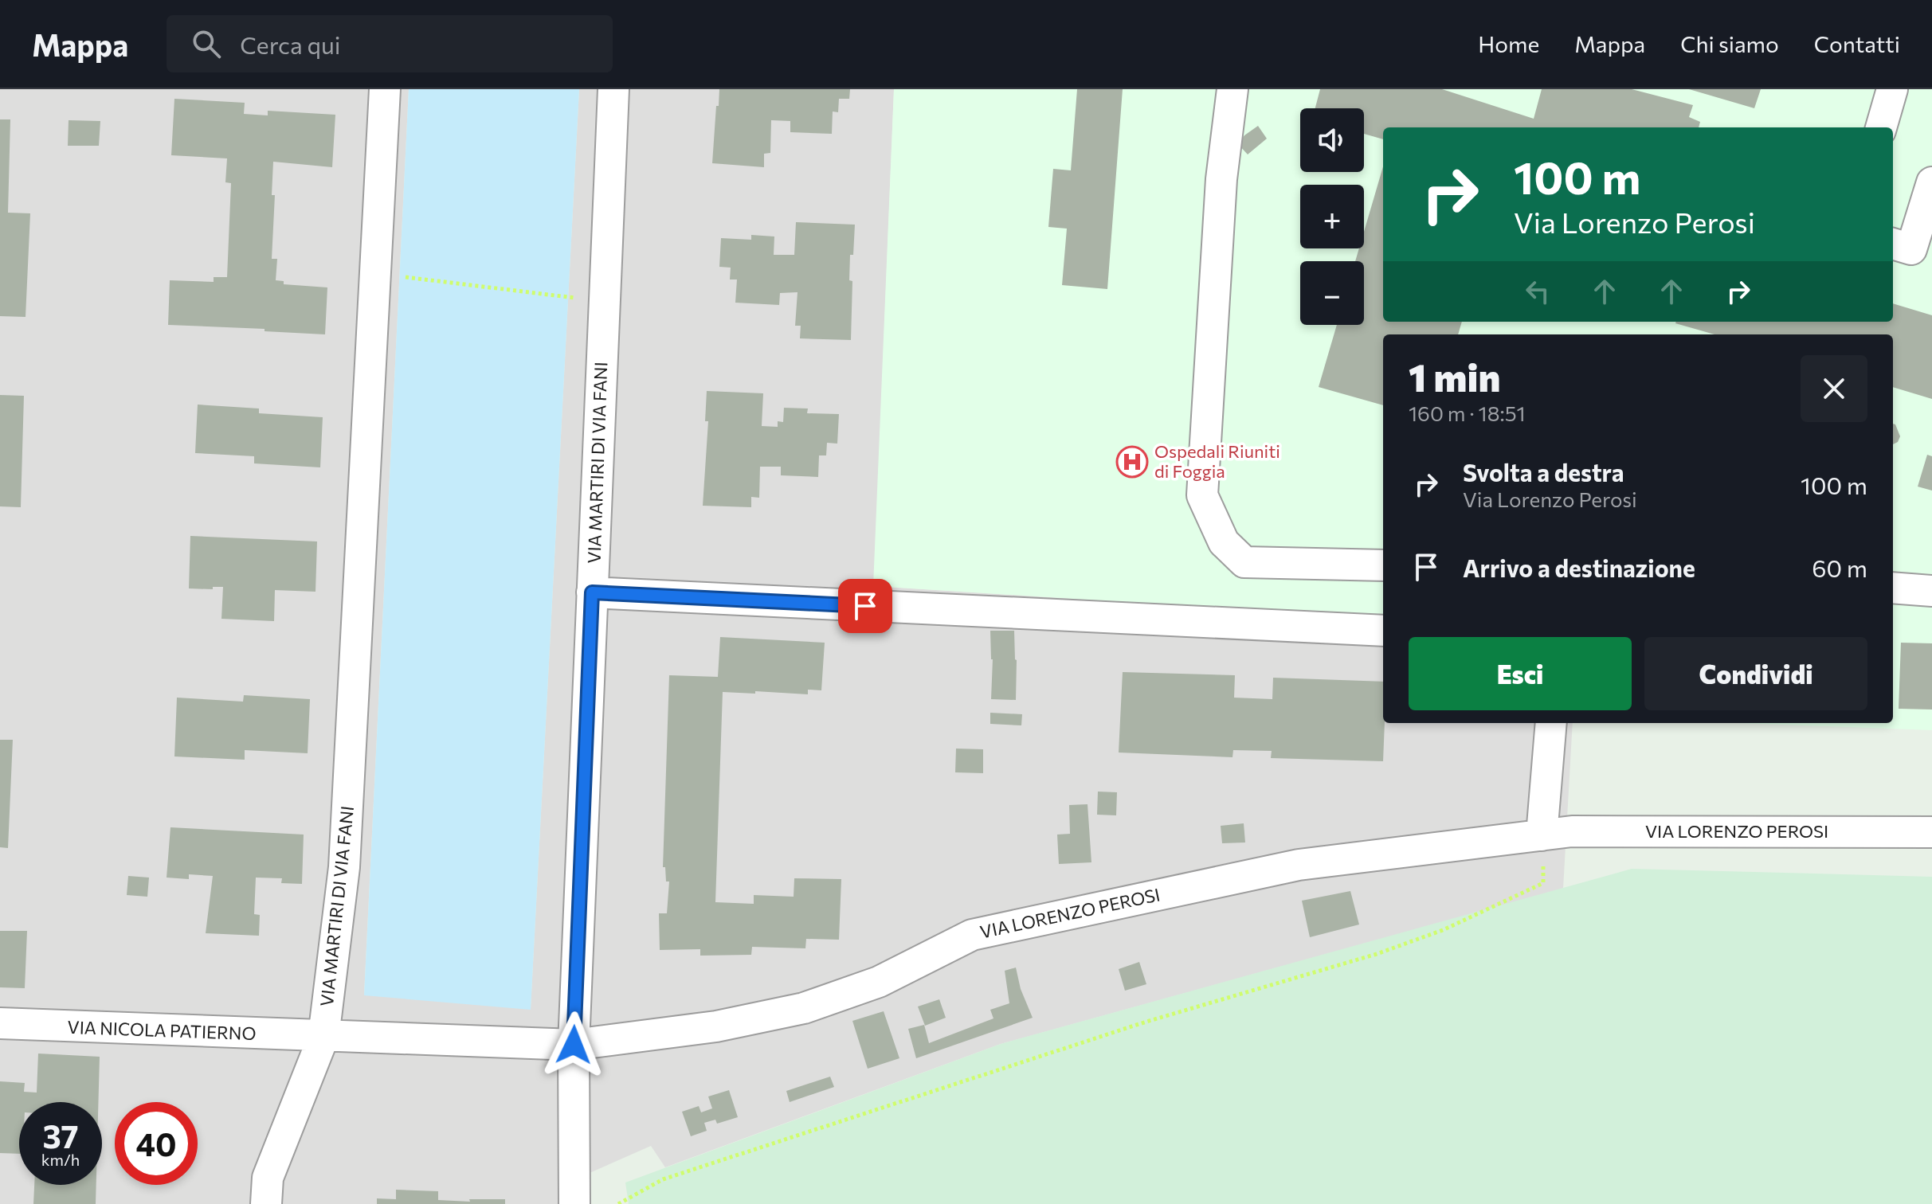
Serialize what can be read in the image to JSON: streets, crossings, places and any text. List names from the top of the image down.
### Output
{
  "streets": {
    "street": ["VIA MARTIRI DI VIA FANI", "VIA LORENZO PEROSI", "VIA NICOLA PATIERNO"]
  },
  "crossings": [
    ["VIA MARTIRI DI VIA FANI", "VIA LORENZO PEROSI"],
    ["VIA MARTIRI DI VIA FANI", "VIA NICOLA PATIERNO"]
  ],
  "places": {
    "hospital": ["Ospedali Riuniti di Foggia"]
  },
  "page": {
    "header": "Mappa",
    "search": "Cerca qui",
    "nav": [
      "Home",
      "Mappa",
      "Chi siamo",
      "Contatti"
    ],
    "map_buttons": ["+", "−"],
    "turn": ["100 m", "Via Lorenzo Perosi"],
    "heading": ["1 min", "160 m · 18:51"],
    "list": [
      {
        "name": "Svolta a destra",
        "note": "Via Lorenzo Perosi",
        "value": "100 m"
      },
      {
        "name": "Arrivo a destinazione",
        "value": "60 m"
      }
    ],
    "buttons": ["Esci", "Condividi"],
    "speed": "37 km/h",
    "limit": "40"
  }
}
